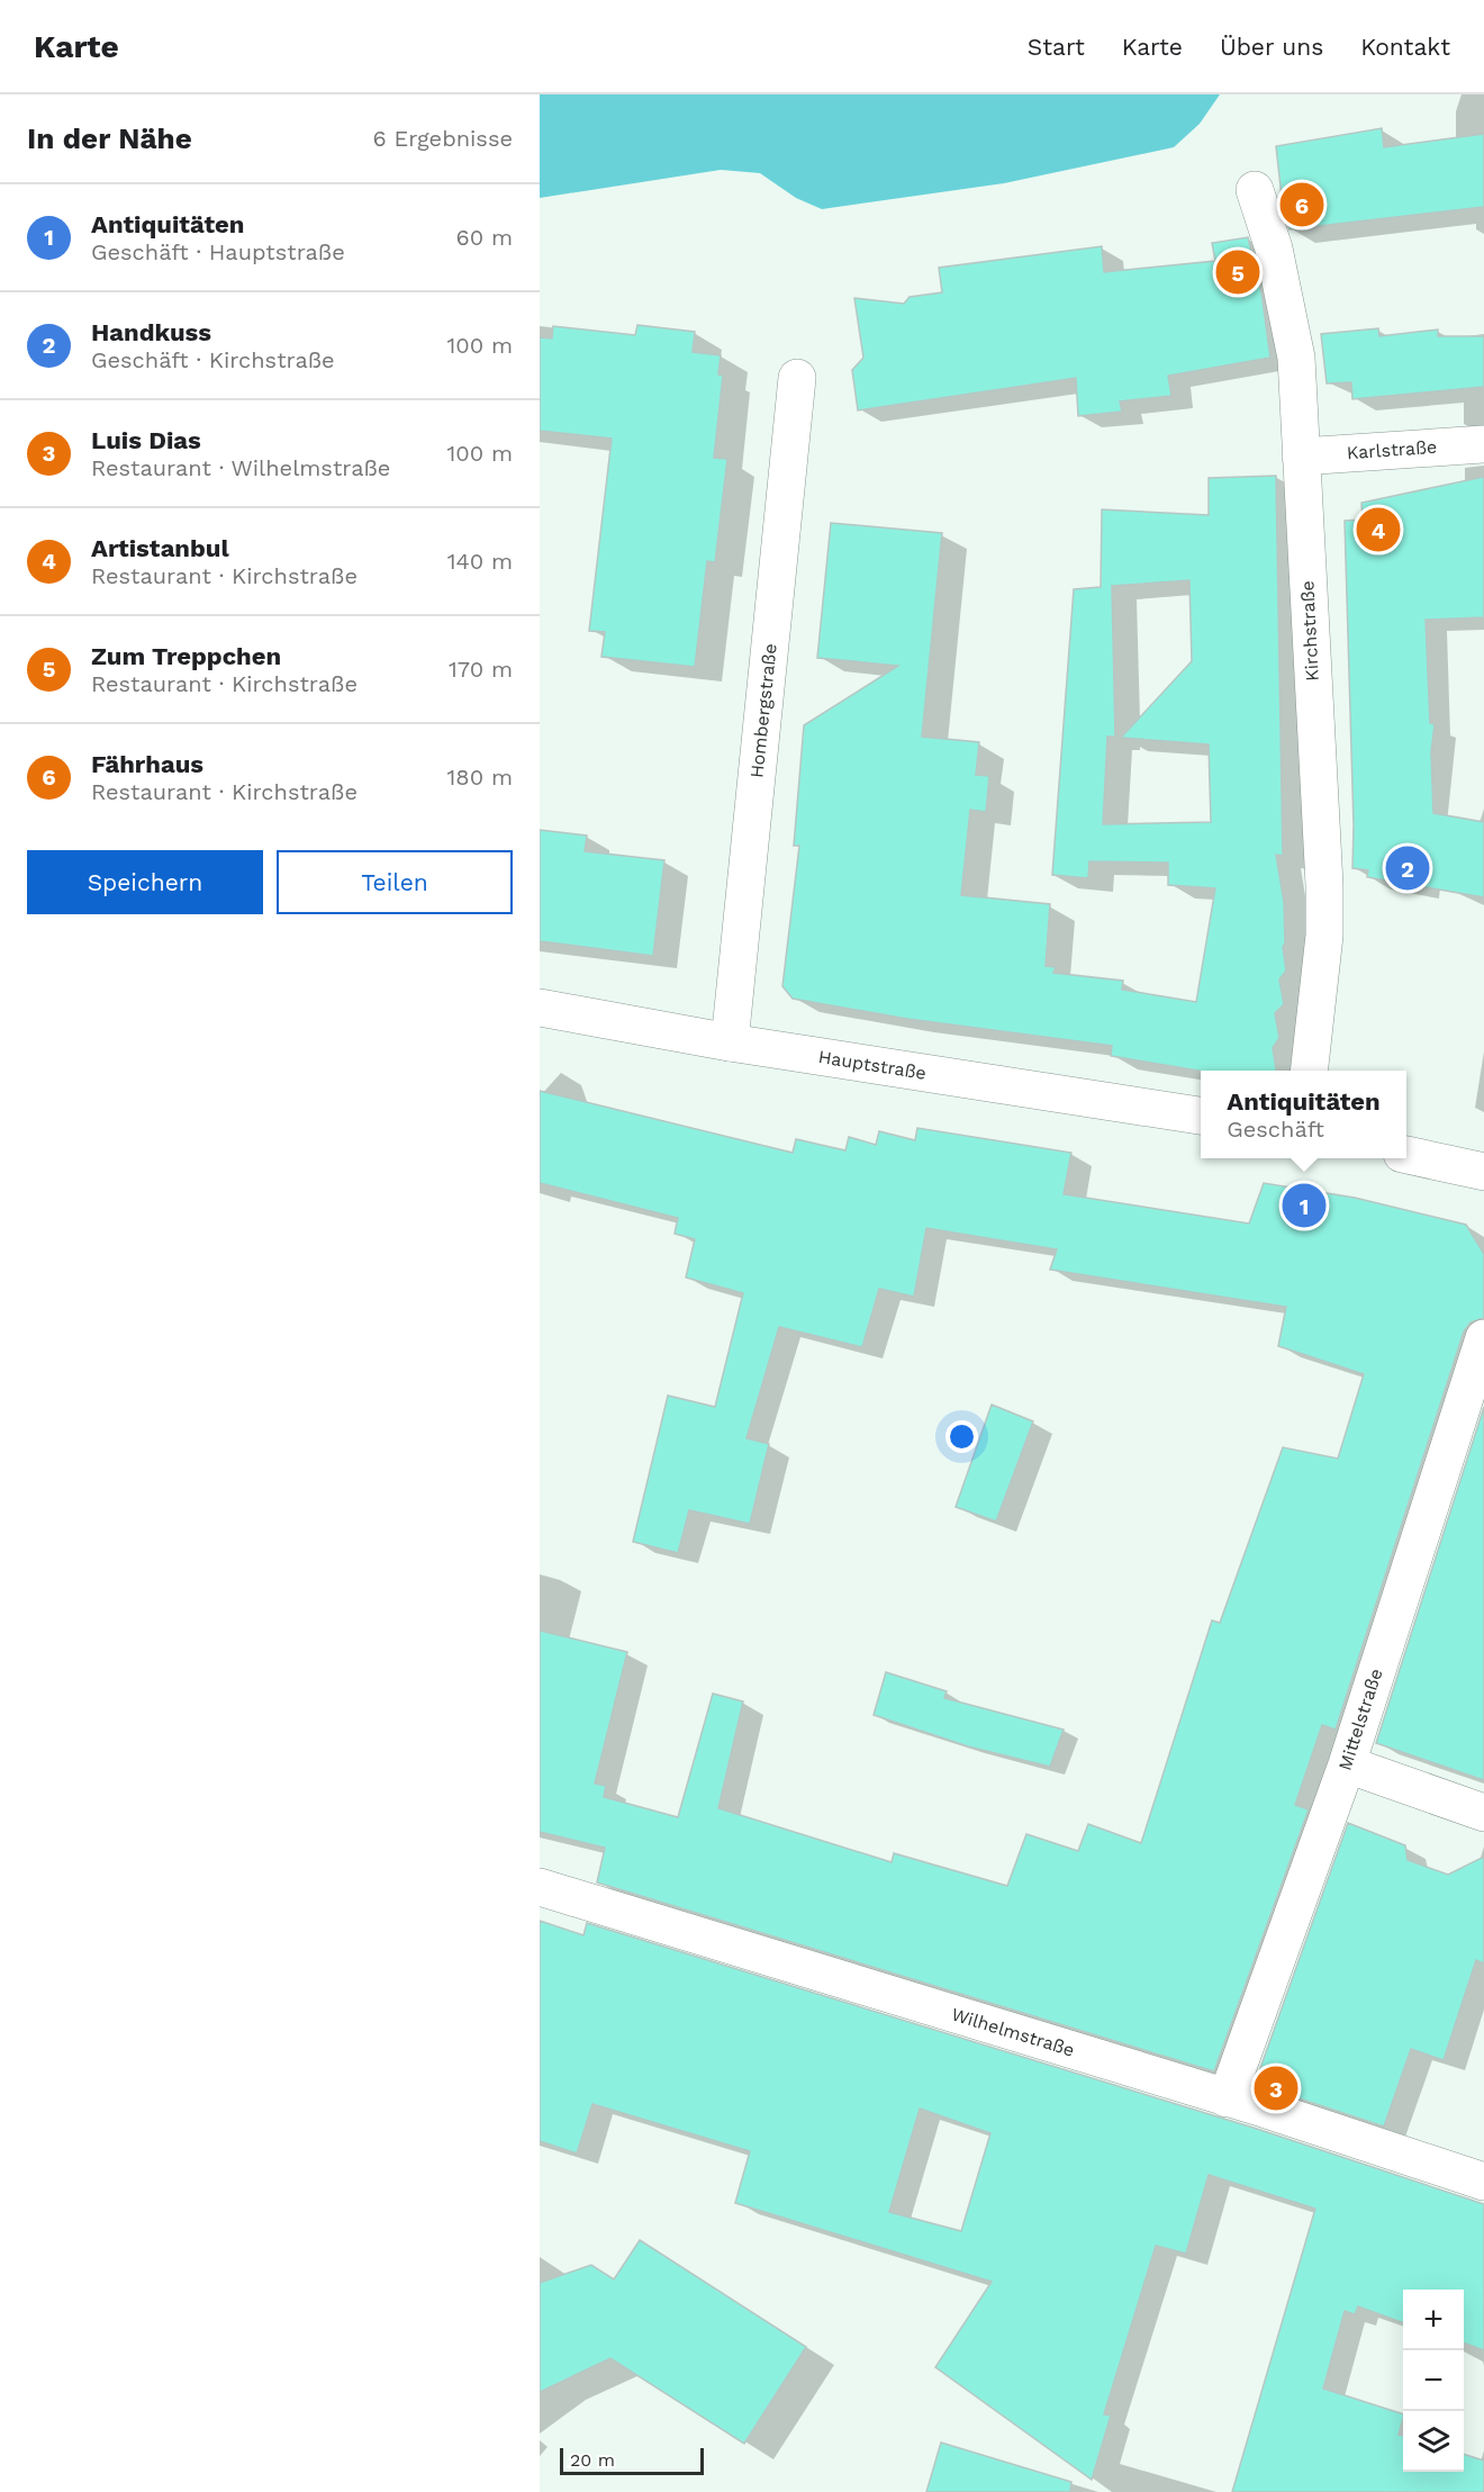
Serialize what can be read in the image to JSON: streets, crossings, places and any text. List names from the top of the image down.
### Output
{
  "streets": {
    "street": [
      "Karlstraße",
      "Kirchstraße",
      "Hombergstraße",
      "Hauptstraße",
      "Mittelstraße",
      "Wilhelmstraße"
    ]
  },
  "crossings": [
    ["Karlstraße", "Kirchstraße"],
    ["Hombergstraße", "Hauptstraße"],
    ["Mittelstraße", "Wilhelmstraße"]
  ],
  "scale_bar": "20 m",
  "page": {
    "header": "Karte",
    "nav": [
      "Start",
      "Karte",
      "Über uns",
      "Kontakt"
    ],
    "heading": ["In der Nähe", "6 Ergebnisse"],
    "pins": [
      "6",
      "5",
      "4",
      "2",
      "1",
      "3"
    ],
    "list": [
      {
        "mark": "1",
        "name": "Antiquitäten",
        "note": "Geschäft · Hauptstraße",
        "value": "60 m"
      },
      {
        "mark": "2",
        "name": "Handkuss",
        "note": "Geschäft · Kirchstraße",
        "value": "100 m"
      },
      {
        "mark": "3",
        "name": "Luis Dias",
        "note": "Restaurant · Wilhelmstraße",
        "value": "100 m"
      },
      {
        "mark": "4",
        "name": "Artistanbul",
        "note": "Restaurant · Kirchstraße",
        "value": "140 m"
      },
      {
        "mark": "5",
        "name": "Zum Treppchen",
        "note": "Restaurant · Kirchstraße",
        "value": "170 m"
      },
      {
        "mark": "6",
        "name": "Fährhaus",
        "note": "Restaurant · Kirchstraße",
        "value": "180 m"
      }
    ],
    "buttons": ["Speichern", "Teilen"],
    "popup": ["Antiquitäten", "Geschäft"],
    "map_buttons": ["+", "−"],
    "scale": "20 m"
  }
}
